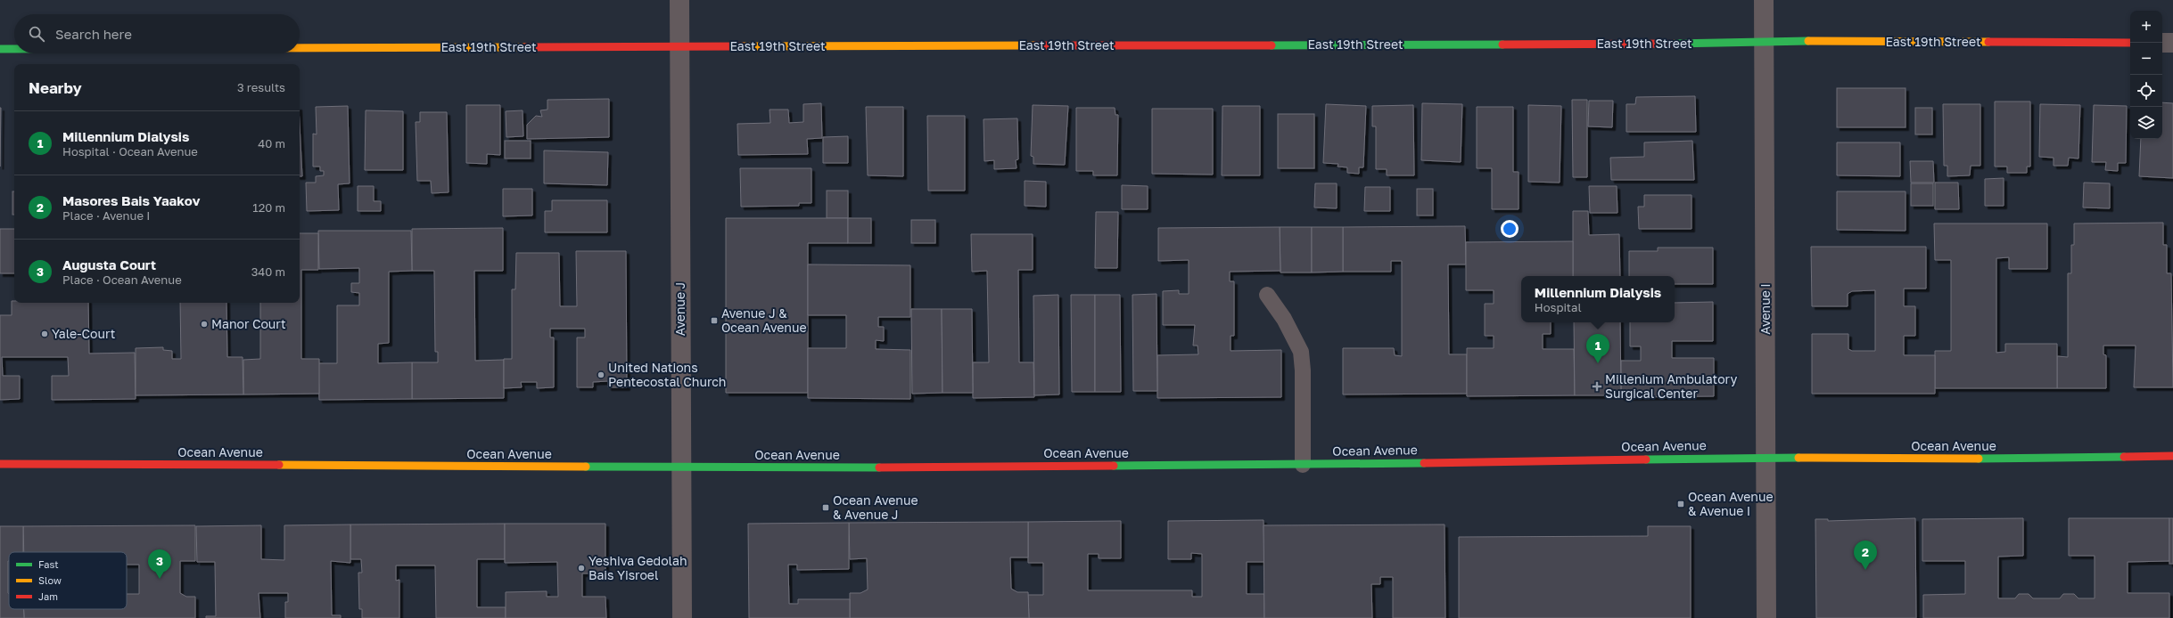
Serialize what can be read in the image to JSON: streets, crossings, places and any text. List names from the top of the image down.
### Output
{
  "streets": {
    "main road": ["East 19th Street", "Ocean Avenue"],
    "street": ["Avenue J", "Avenue I"]
  },
  "crossings": [
    ["East 19th Street", "Avenue J"],
    ["East 19th Street", "Avenue I"],
    ["Avenue J", "Ocean Avenue"],
    ["Avenue I", "Ocean Avenue"]
  ],
  "places": {
    "transit": ["Avenue J & Ocean Avenue", "Ocean Avenue & Avenue I", "Ocean Avenue & Avenue J"],
    "other": [
      "Manor Court",
      "Yale-Court",
      "United Nations Pentecostal Church",
      "Yeshiva Gedolah Bais Yisroel"
    ],
    "health": ["Millenium Ambulatory Surgical Center"]
  },
  "legend": ["Fast", "Slow", "Jam"],
  "page": {
    "map_buttons": ["+", "−"],
    "search": "Search here",
    "heading": ["Nearby", "3 results"],
    "list": [
      {
        "mark": "1",
        "name": "Millennium Dialysis",
        "note": "Hospital · Ocean Avenue",
        "value": "40 m"
      },
      {
        "mark": "2",
        "name": "Masores Bais Yaakov",
        "note": "Place · Avenue I",
        "value": "120 m"
      },
      {
        "mark": "3",
        "name": "Augusta Court",
        "note": "Place · Ocean Avenue",
        "value": "340 m"
      }
    ],
    "popup": ["Millennium Dialysis", "Hospital"],
    "pins": ["1", "2", "3"]
  }
}
